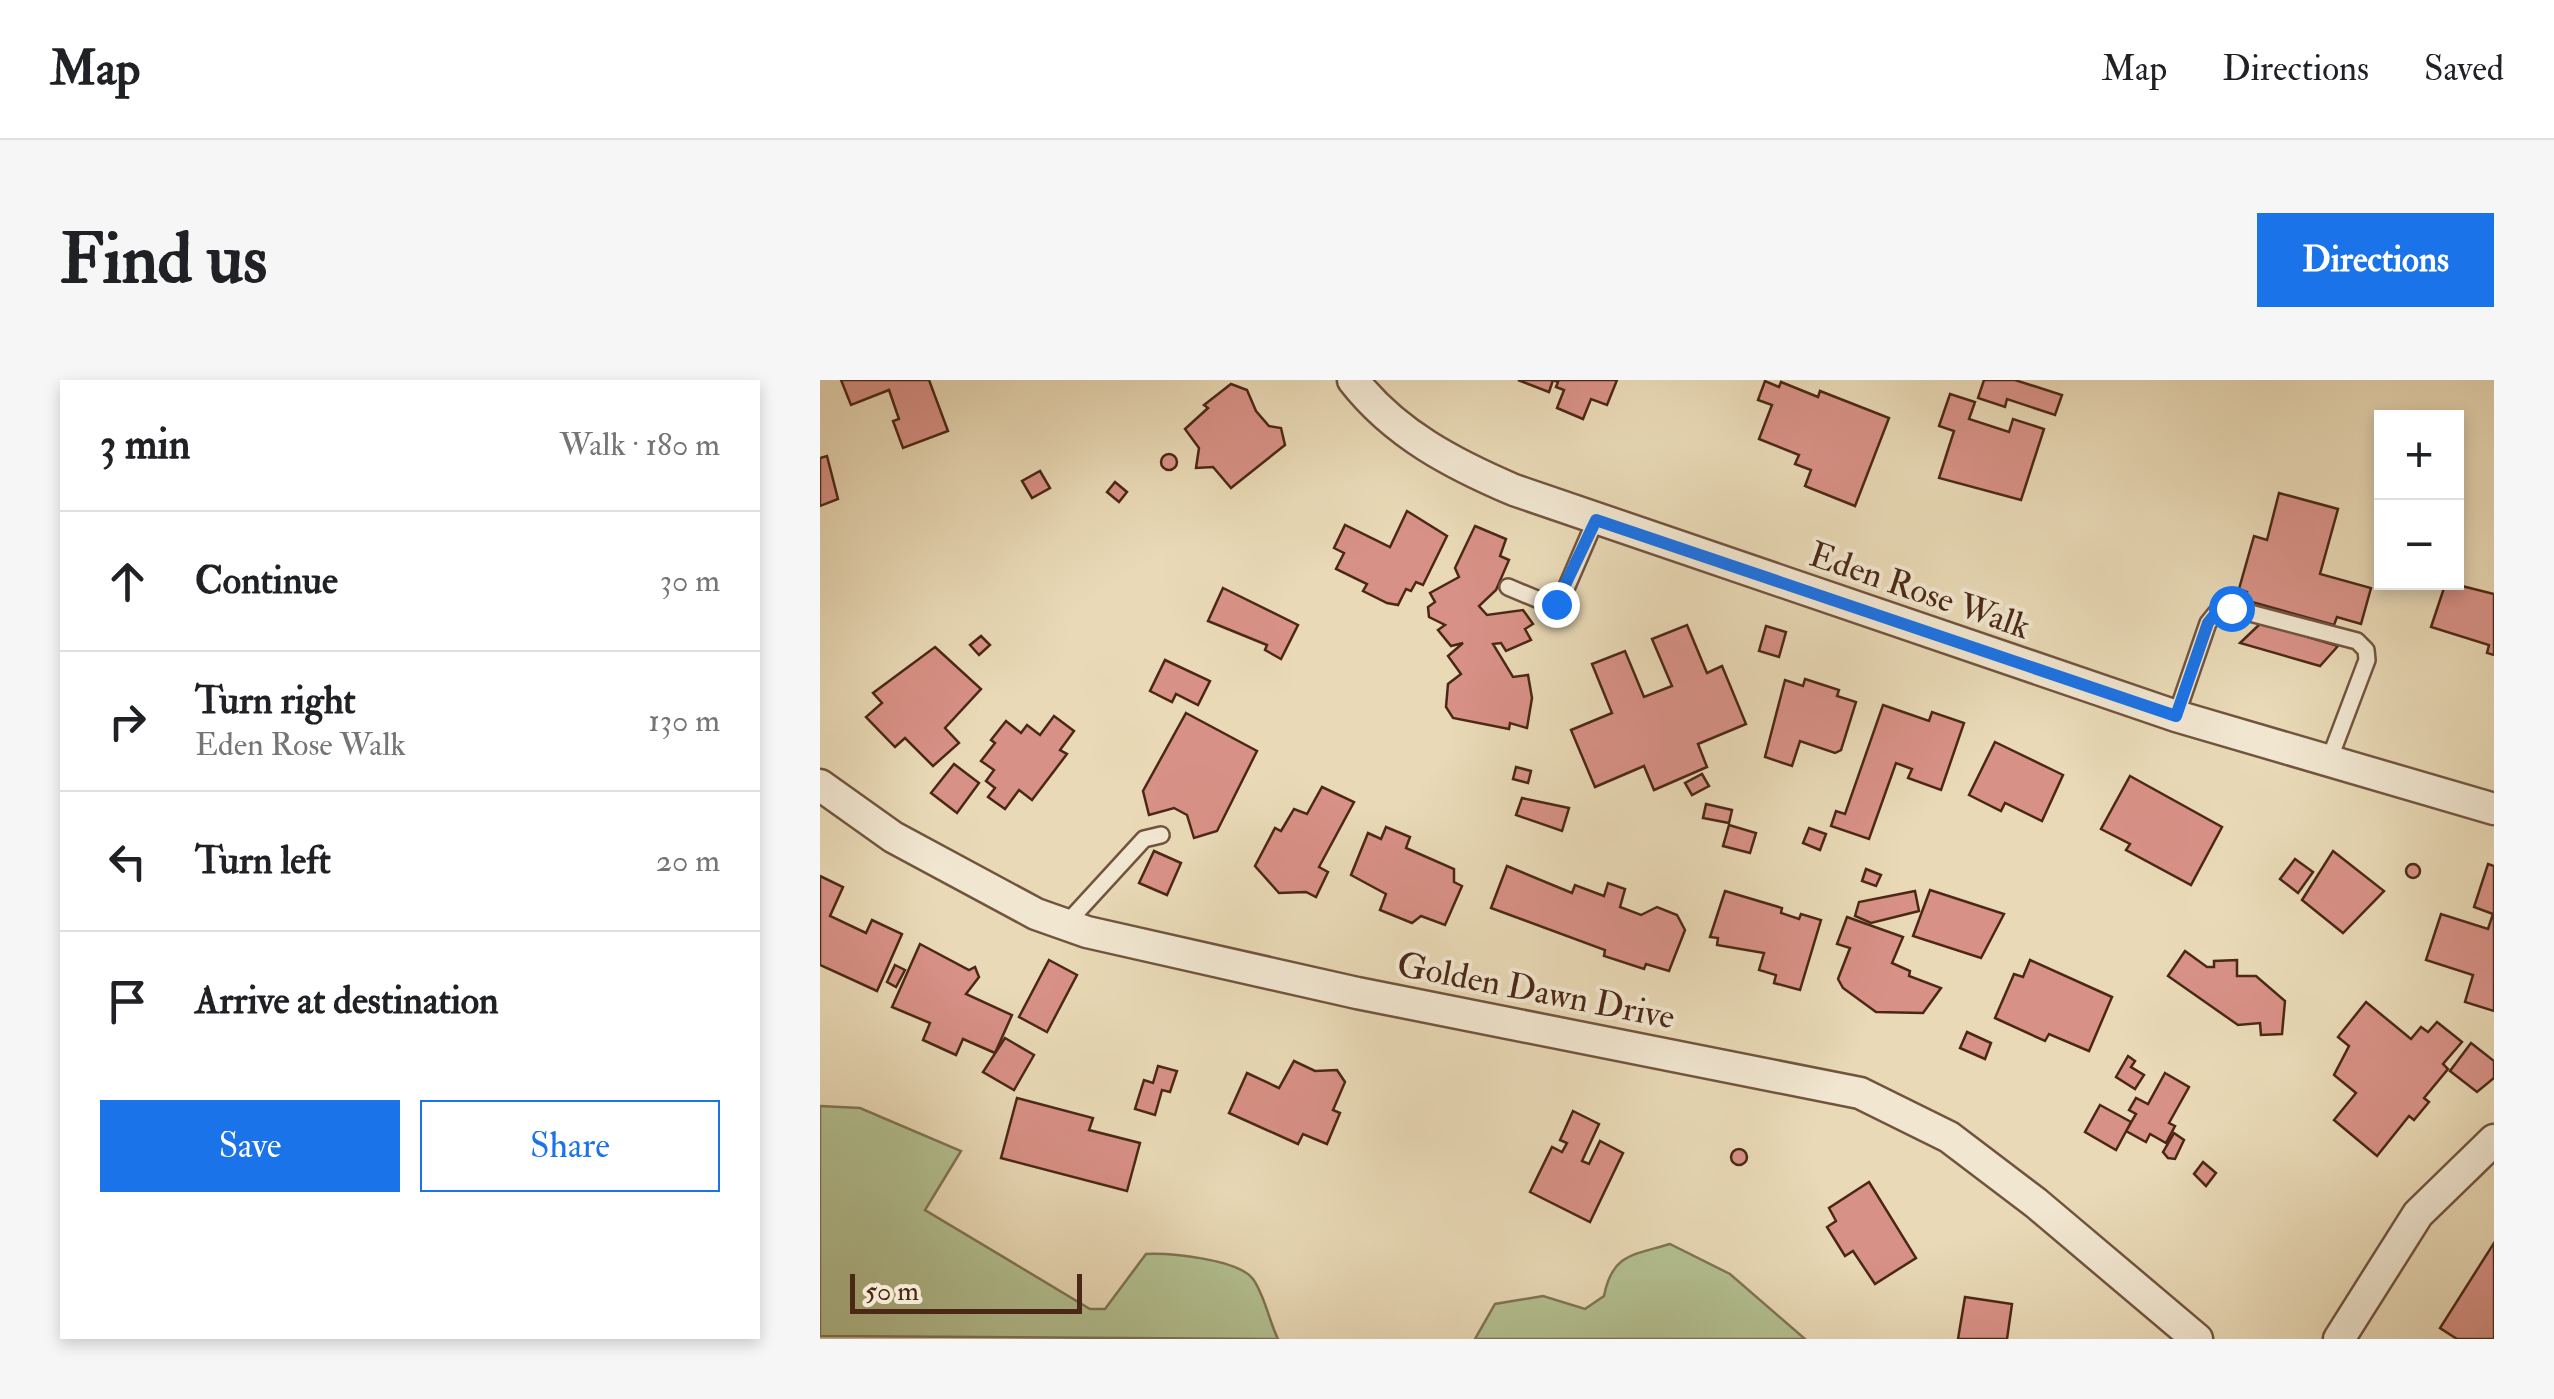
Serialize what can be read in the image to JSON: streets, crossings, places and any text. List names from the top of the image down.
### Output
{
  "streets": {
    "street": ["Eden Rose Walk", "Golden Dawn Drive"]
  },
  "scale_bar": "50 m",
  "page": {
    "header": "Map",
    "nav": ["Map", "Directions", "Saved"],
    "buttons": [
      "Directions",
      ["Save", "Share"]
    ],
    "title": "Find us",
    "heading": ["3 min", "Walk · 180 m"],
    "map_buttons": ["+", "−"],
    "list": [
      ["Continue", "30 m"],
      ["Turn right", "Eden Rose Walk", "130 m"],
      ["Turn left", "20 m"],
      "Arrive at destination"
    ],
    "scale": "50 m"
  }
}
